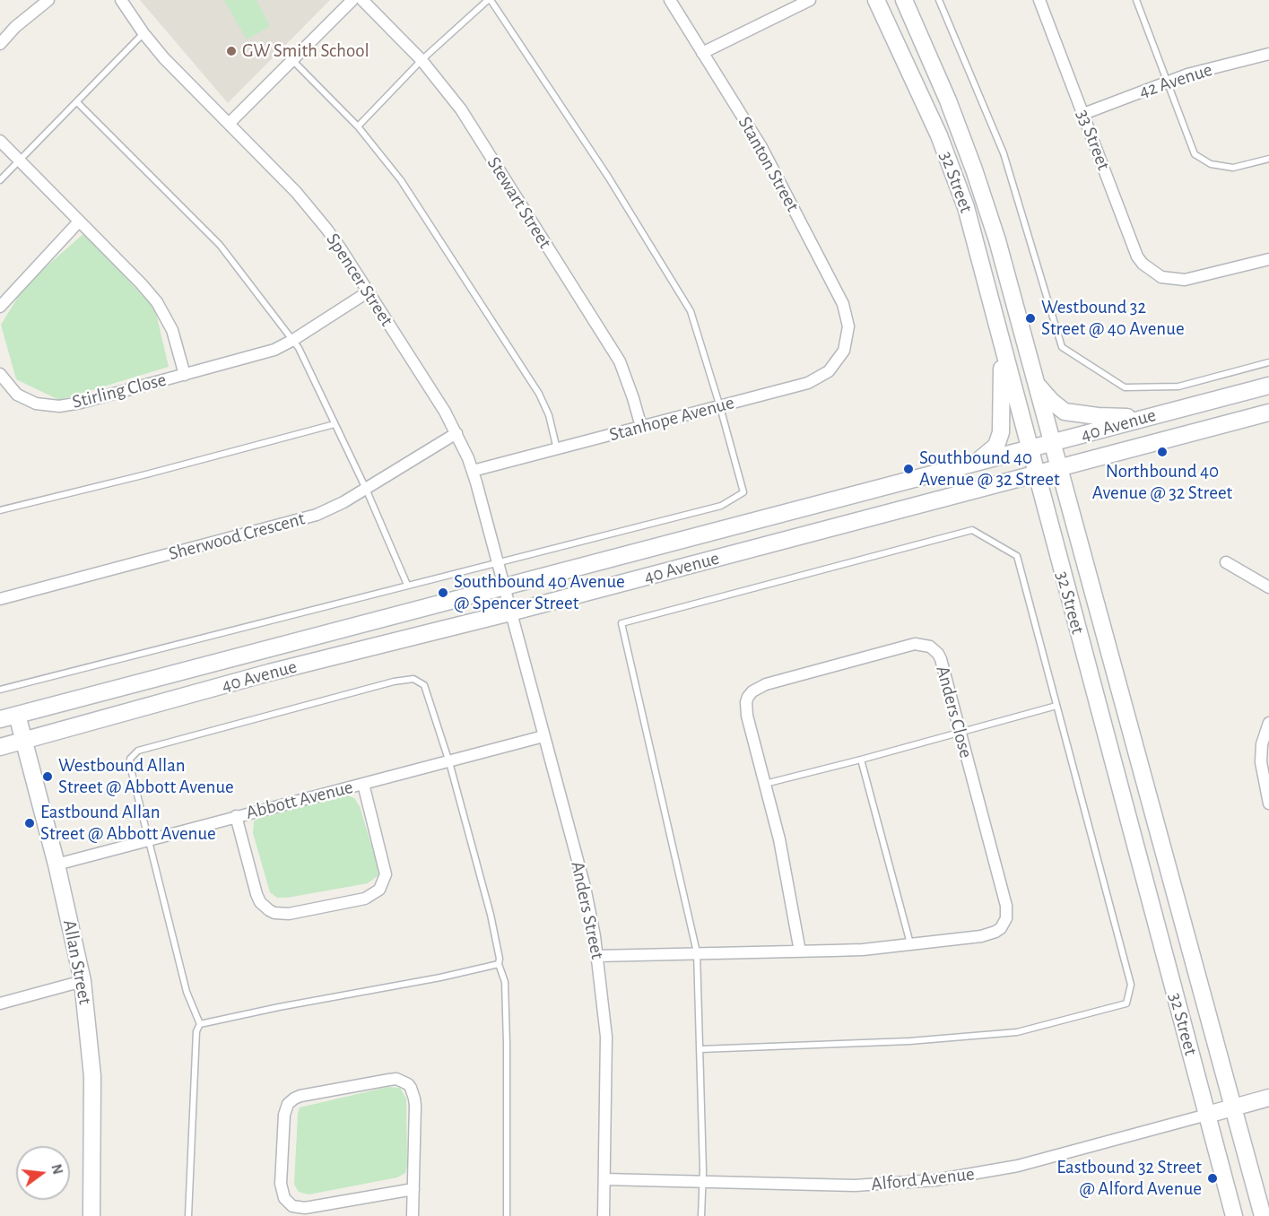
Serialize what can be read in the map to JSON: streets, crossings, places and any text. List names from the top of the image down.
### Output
{
  "streets": {
    "main road": [
      "32 Street",
      "40 Avenue",
      "Allan Street",
      "Alford Avenue"
    ],
    "street": [
      "42 Avenue",
      "33 Street",
      "Stanton Street",
      "Stewart Street",
      "Spencer Street",
      "Stirling Close",
      "Stanhope Avenue",
      "Sherwood Crescent",
      "Anders Close",
      "Abbott Avenue",
      "Anders Street"
    ]
  },
  "crossings": [
    ["42 Avenue", "33 Street"],
    ["Stanton Street", "Stanhope Avenue"],
    ["32 Street", "40 Avenue"],
    ["32 Street", "Alford Avenue"],
    ["Stewart Street", "Stanhope Avenue"],
    ["Spencer Street", "Stirling Close"],
    ["Spencer Street", "Stanhope Avenue"],
    ["Spencer Street", "40 Avenue"],
    ["Spencer Street", "Sherwood Crescent"],
    ["Spencer Street", "Anders Street"],
    ["40 Avenue", "Anders Street"],
    ["40 Avenue", "Allan Street"],
    ["Anders Close", "Anders Street"],
    ["Abbott Avenue", "Anders Street"],
    ["Abbott Avenue", "Allan Street"],
    ["Anders Street", "Alford Avenue"]
  ],
  "places": [
    "GW Smith School",
    "Westbound 32 Street @ 40 Avenue",
    "Northbound 40 Avenue @ 32 Street",
    "Southbound 40 Avenue @ 32 Street",
    "Southbound 40 Avenue @ Spencer Street",
    "Westbound Allan Street @ Abbott Avenue",
    "Eastbound Allan Street @ Abbott Avenue",
    "Eastbound 32 Street @ Alford Avenue"
  ],
  "north": "right"
}
